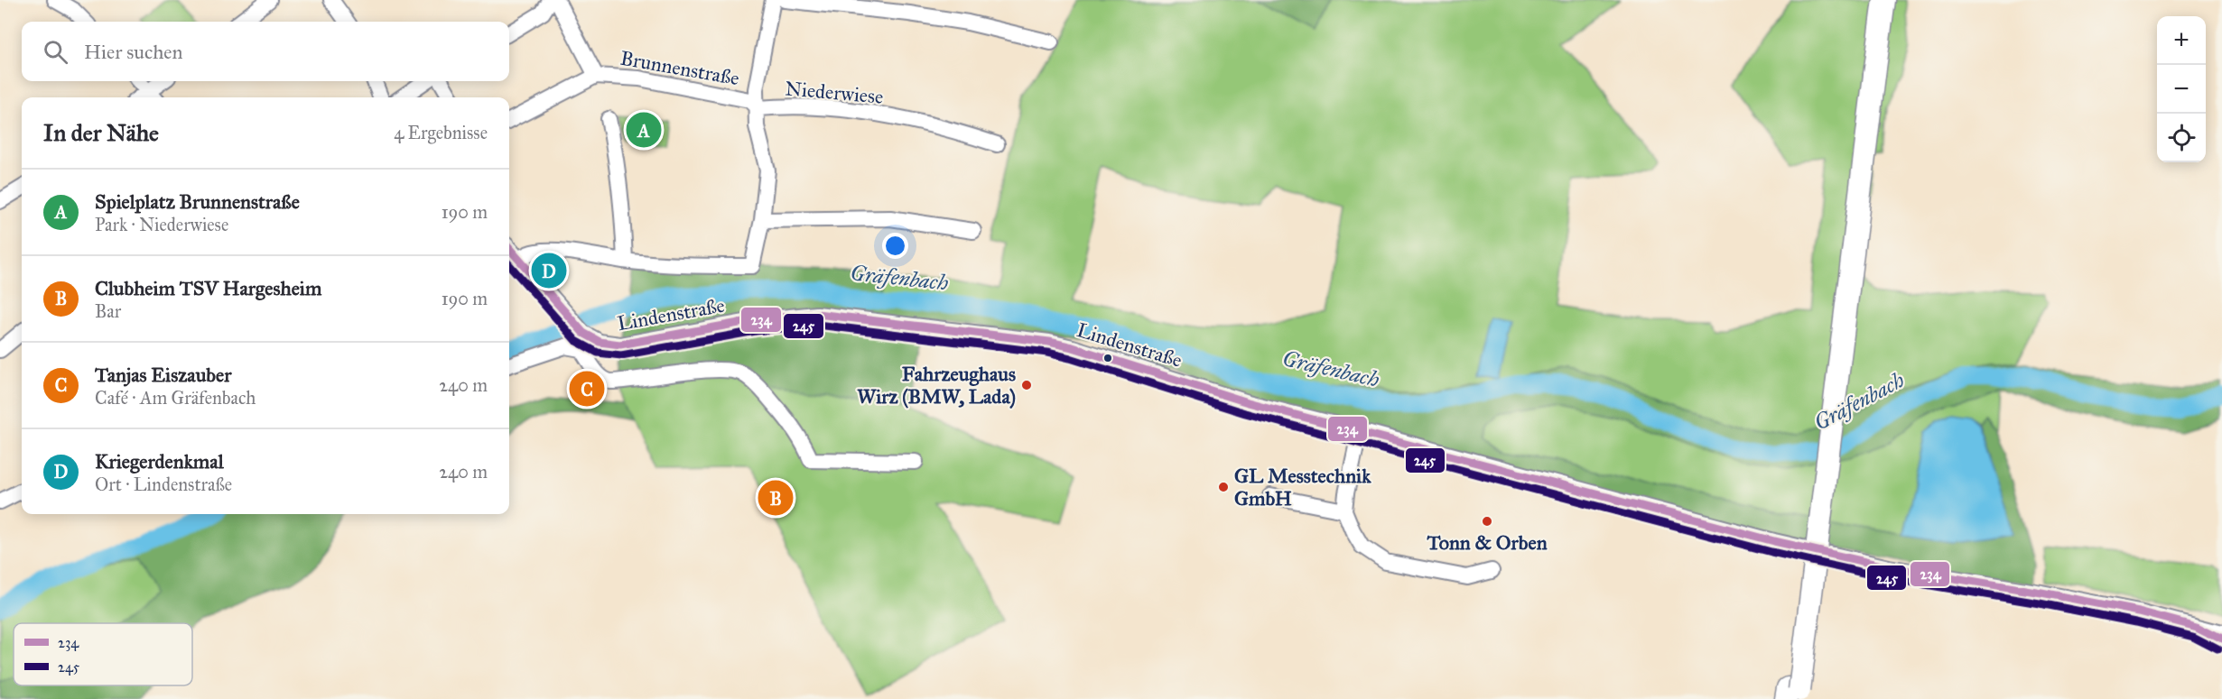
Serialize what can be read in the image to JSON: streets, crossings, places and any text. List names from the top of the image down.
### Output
{
  "streets": {
    "street": ["Brunnenstraße", "Niederwiese", "Lindenstraße"]
  },
  "crossings": [
    ["Brunnenstraße", "Niederwiese"]
  ],
  "water": ["Gräfenbach"],
  "places": ["Fahrzeughaus Wirz (BMW, Lada)", "GL Messtechnik GmbH", "Tonn & Orben"],
  "lines": ["transit line 234", "transit line 245"],
  "legend": ["234", "245"],
  "page": {
    "map_buttons": ["+", "−"],
    "search": "Hier suchen",
    "heading": ["In der Nähe", "4 Ergebnisse"],
    "pins": [
      "A",
      "D",
      "C",
      "B"
    ],
    "list": [
      {
        "mark": "A",
        "name": "Spielplatz Brunnenstraße",
        "note": "Park · Niederwiese",
        "value": "190 m"
      },
      {
        "mark": "B",
        "name": "Clubheim TSV Hargesheim",
        "note": "Bar",
        "value": "190 m"
      },
      {
        "mark": "C",
        "name": "Tanjas Eiszauber",
        "note": "Café · Am Gräfenbach",
        "value": "240 m"
      },
      {
        "mark": "D",
        "name": "Kriegerdenkmal",
        "note": "Ort · Lindenstraße",
        "value": "240 m"
      }
    ]
  }
}
